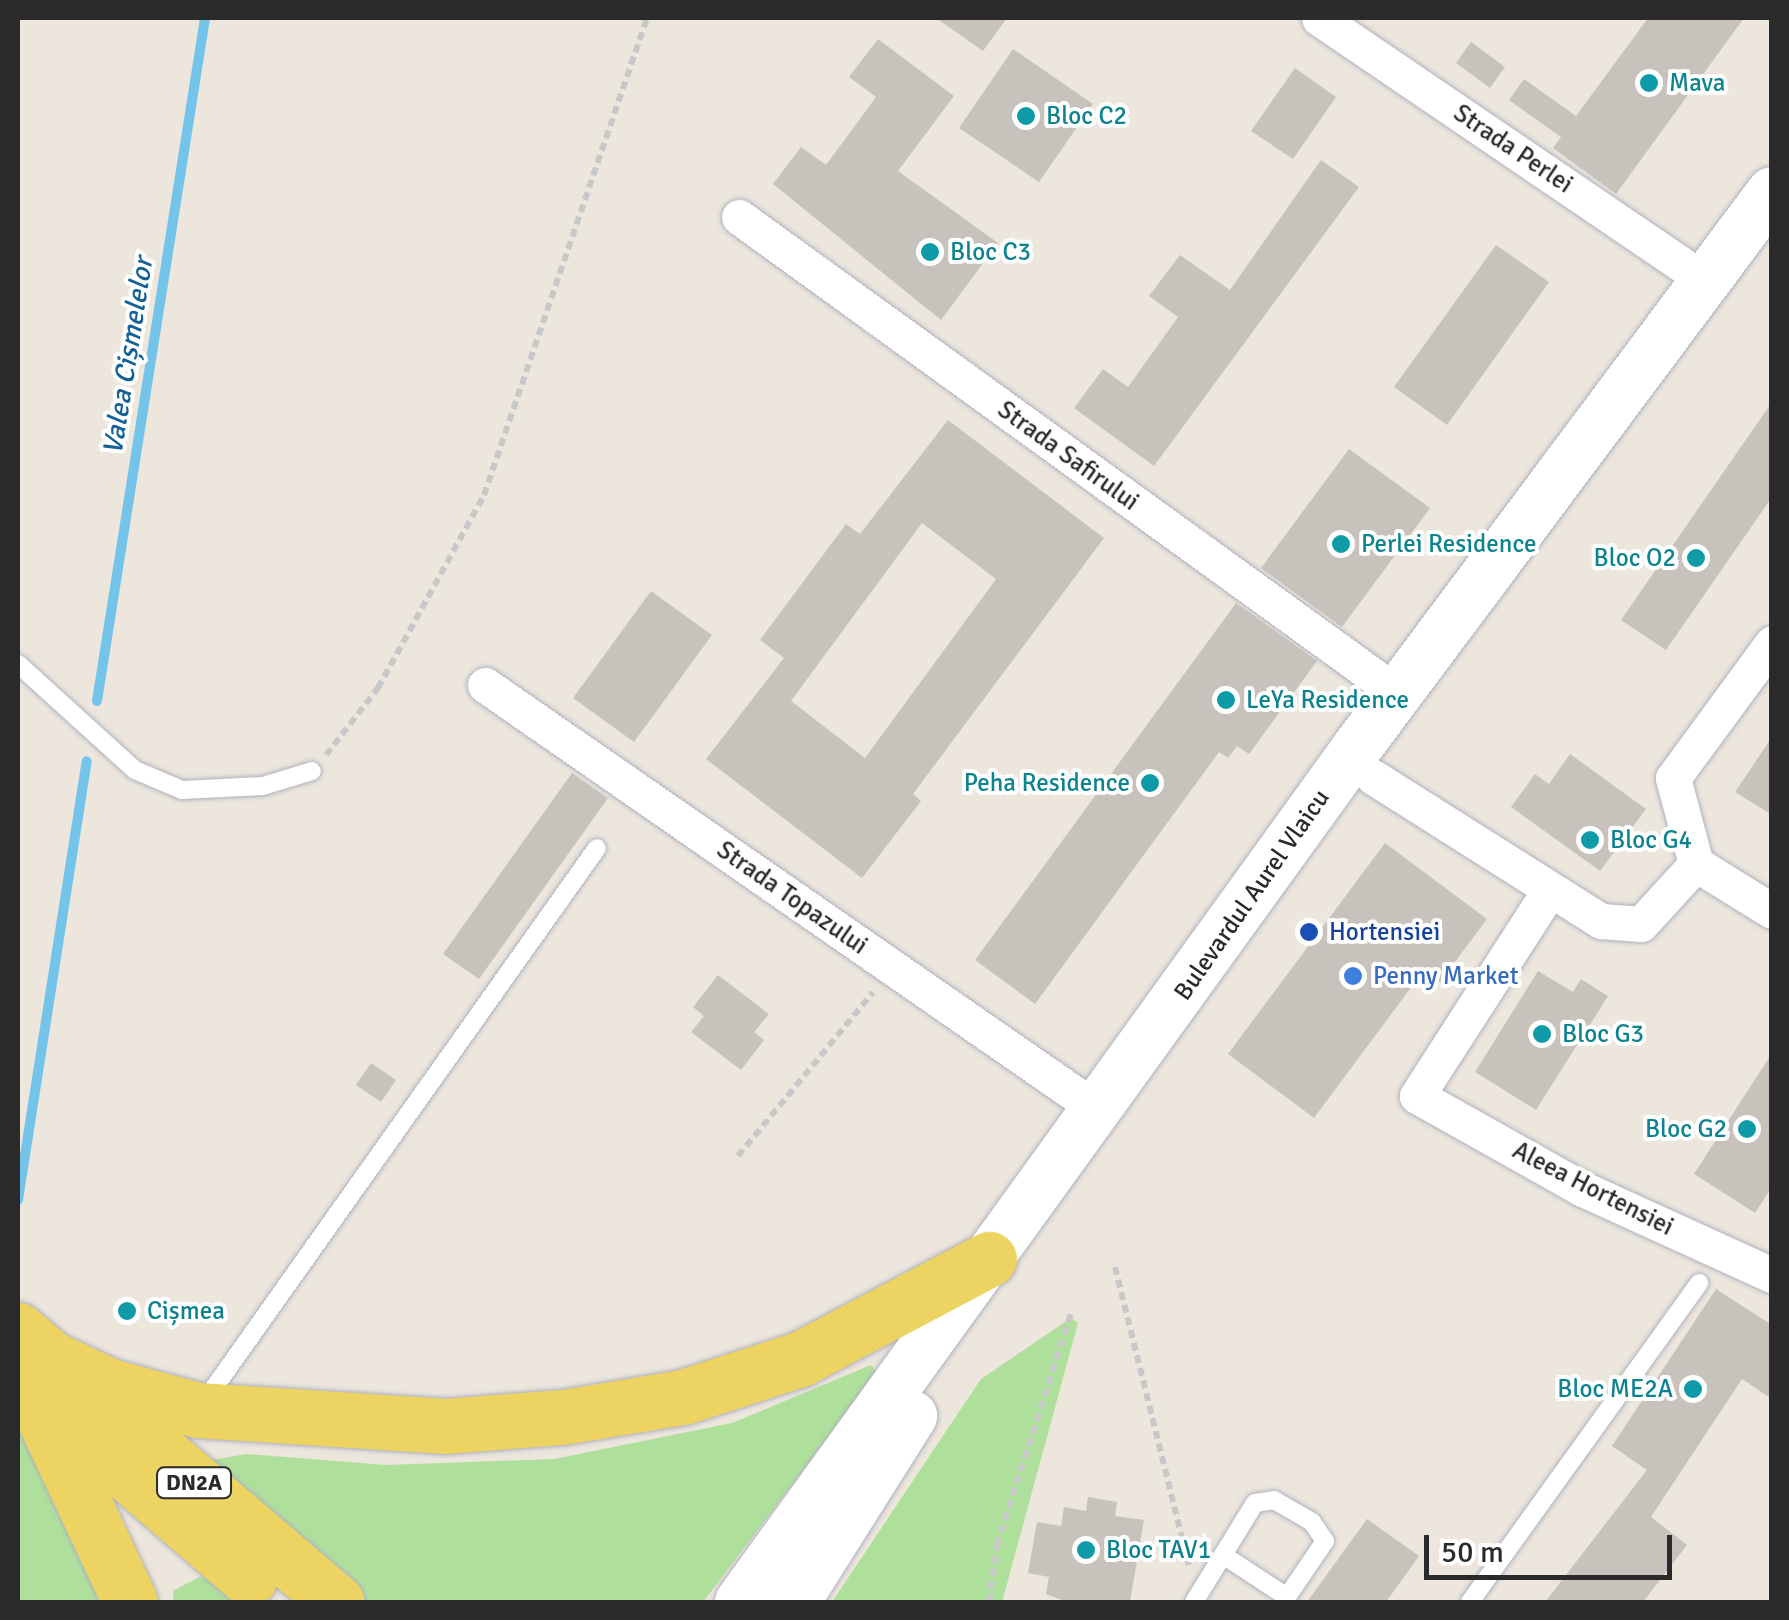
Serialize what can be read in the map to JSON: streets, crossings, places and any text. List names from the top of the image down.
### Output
{
  "streets": {
    "main road": ["Bulevardul Aurel Vlaicu", "DN2A"],
    "street": [
      "Strada Perlei",
      "Strada Safirului",
      "Strada Topazului",
      "Aleea Hortensiei"
    ]
  },
  "crossings": [
    ["Strada Perlei", "Bulevardul Aurel Vlaicu"],
    ["Strada Safirului", "Bulevardul Aurel Vlaicu"],
    ["Bulevardul Aurel Vlaicu", "Strada Topazului"]
  ],
  "water": ["Valea Cișmelelor"],
  "places": [
    "Mava",
    "Bloc C2",
    "Bloc C3",
    "Perlei Residence",
    "Bloc O2",
    "LeYa Residence",
    "Peha Residence",
    "Bloc G4",
    "Hortensiei",
    "Penny Market",
    "Bloc G3",
    "Bloc G2",
    "Cișmea",
    "Bloc ME2A",
    "Bloc TAV1"
  ],
  "scale_bar": "50 m"
}
